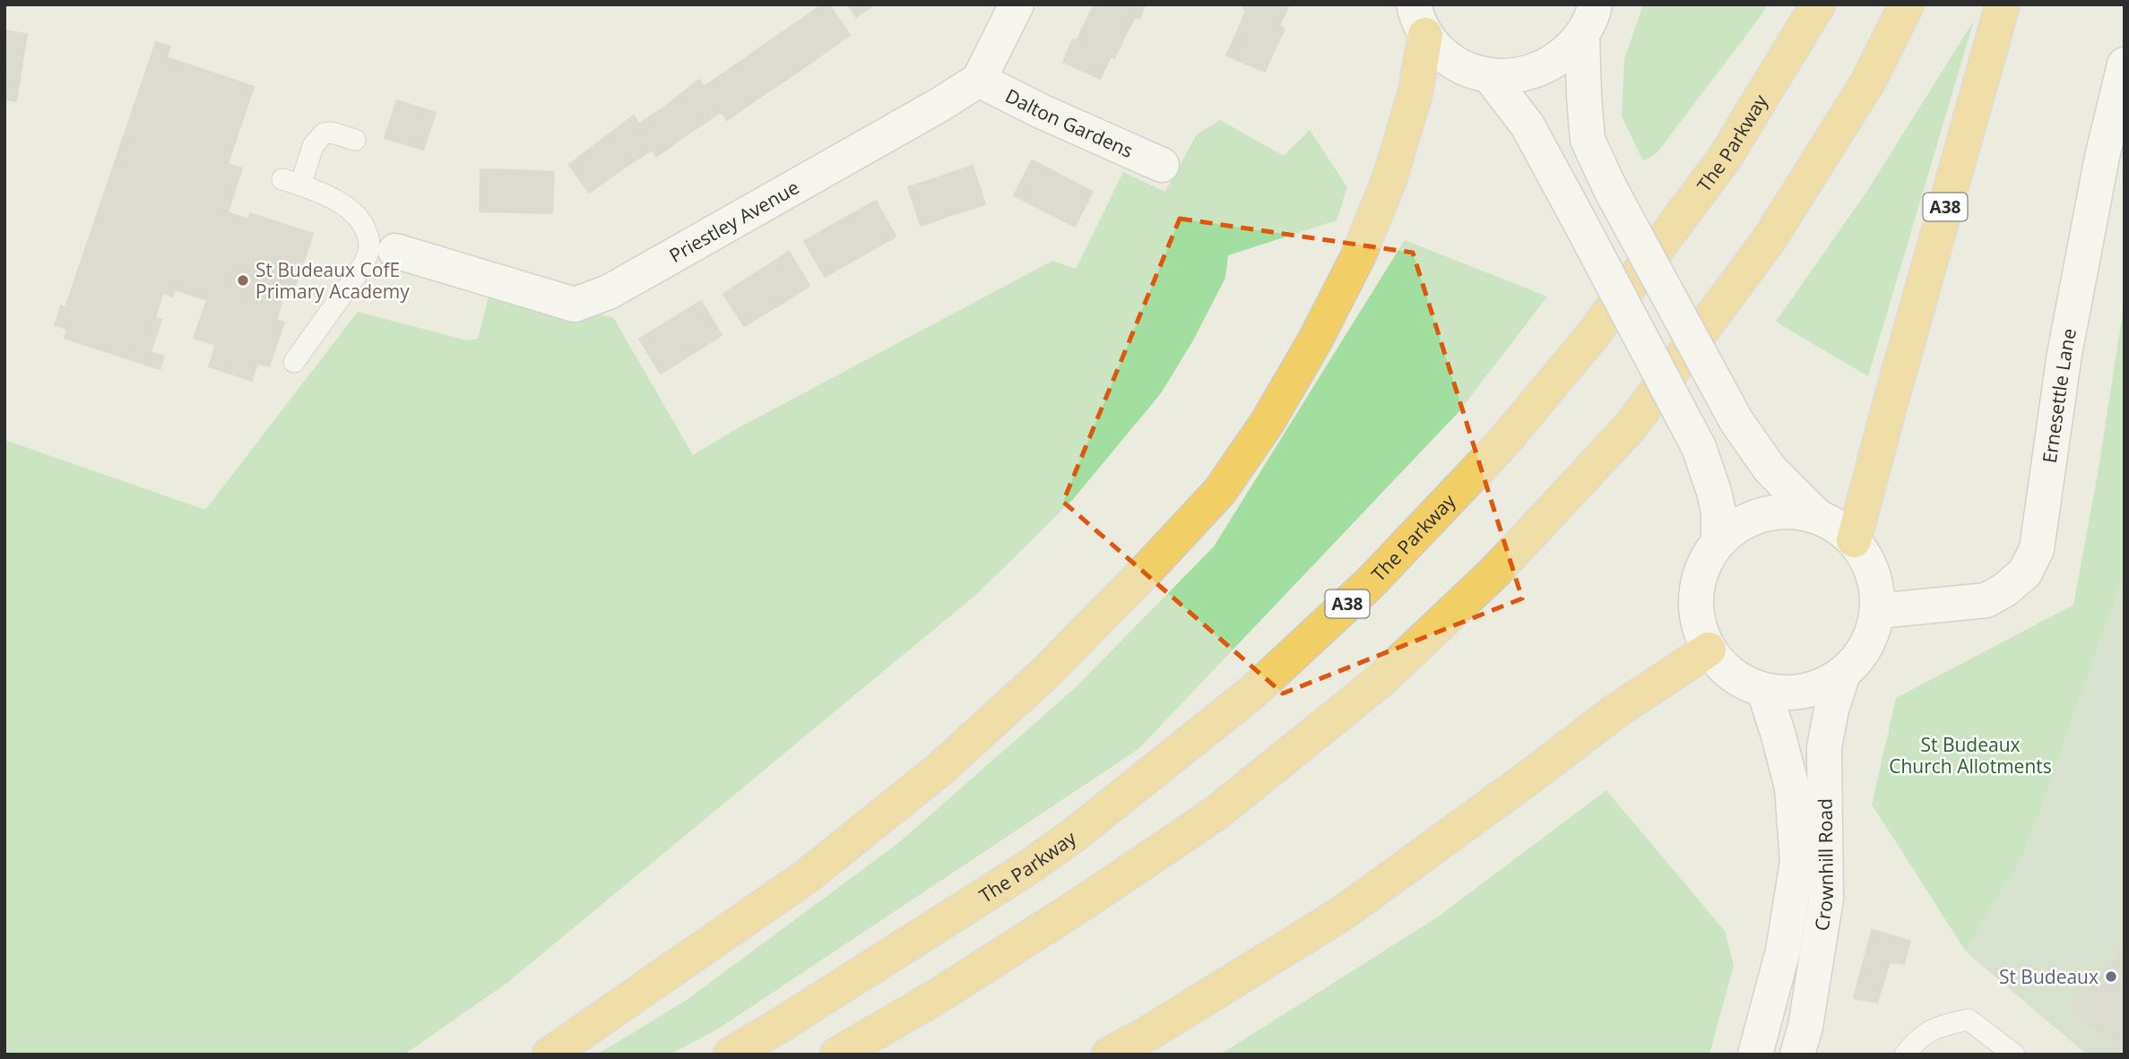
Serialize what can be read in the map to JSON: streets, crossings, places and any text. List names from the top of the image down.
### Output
{
  "streets": {
    "highway": ["The Parkway", "A38"],
    "main road": [
      "Dalton Gardens",
      "Priestley Avenue",
      "Ernesettle Lane",
      "Crownhill Road"
    ]
  },
  "crossings": [
    ["Dalton Gardens", "Priestley Avenue"],
    ["A38", "Ernesettle Lane"],
    ["A38", "Crownhill Road"],
    ["Ernesettle Lane", "Crownhill Road"]
  ],
  "parks": ["St Budeaux Church Allotments"],
  "places": ["St Budeaux CofE Primary Academy", "St Budeaux"]
}
